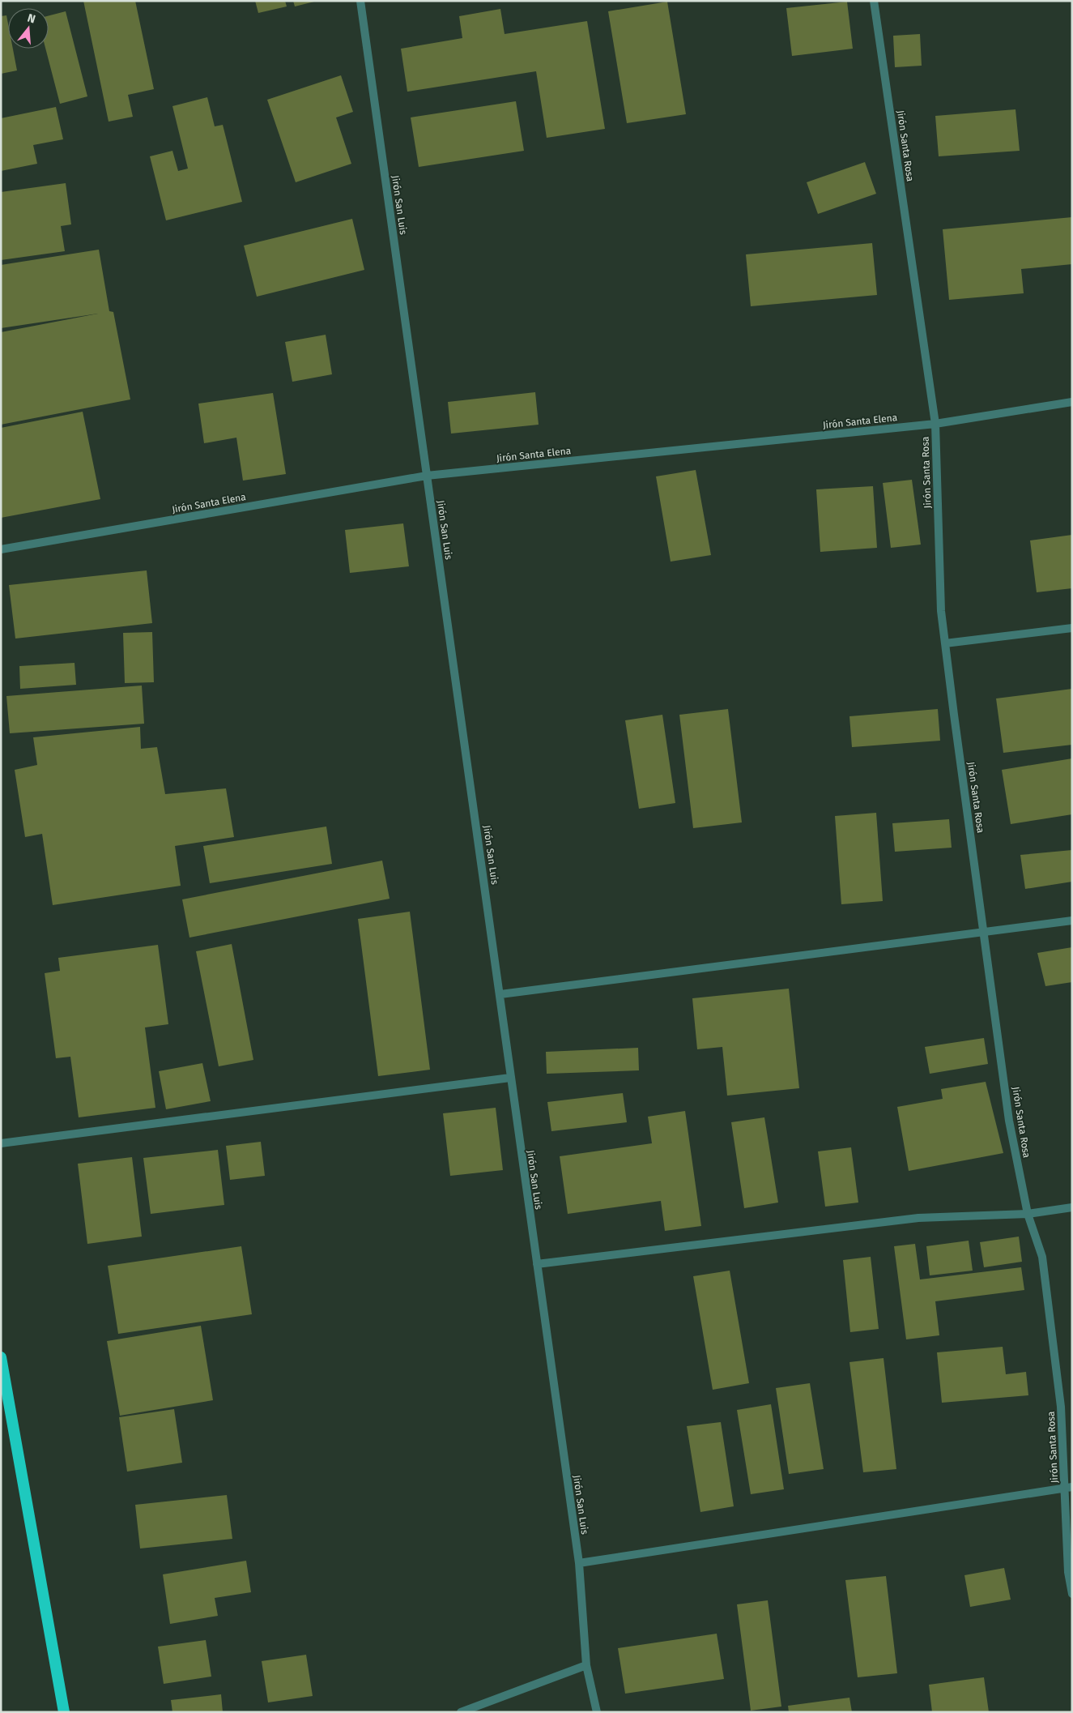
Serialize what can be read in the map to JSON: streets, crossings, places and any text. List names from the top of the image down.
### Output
{
  "streets": {
    "street": ["Jirón Santa Rosa", "Jirón San Luis", "Jirón Santa Elena"]
  },
  "crossings": [
    ["Jirón Santa Rosa", "Jirón Santa Elena"],
    ["Jirón San Luis", "Jirón Santa Elena"]
  ],
  "north": "top"
}
